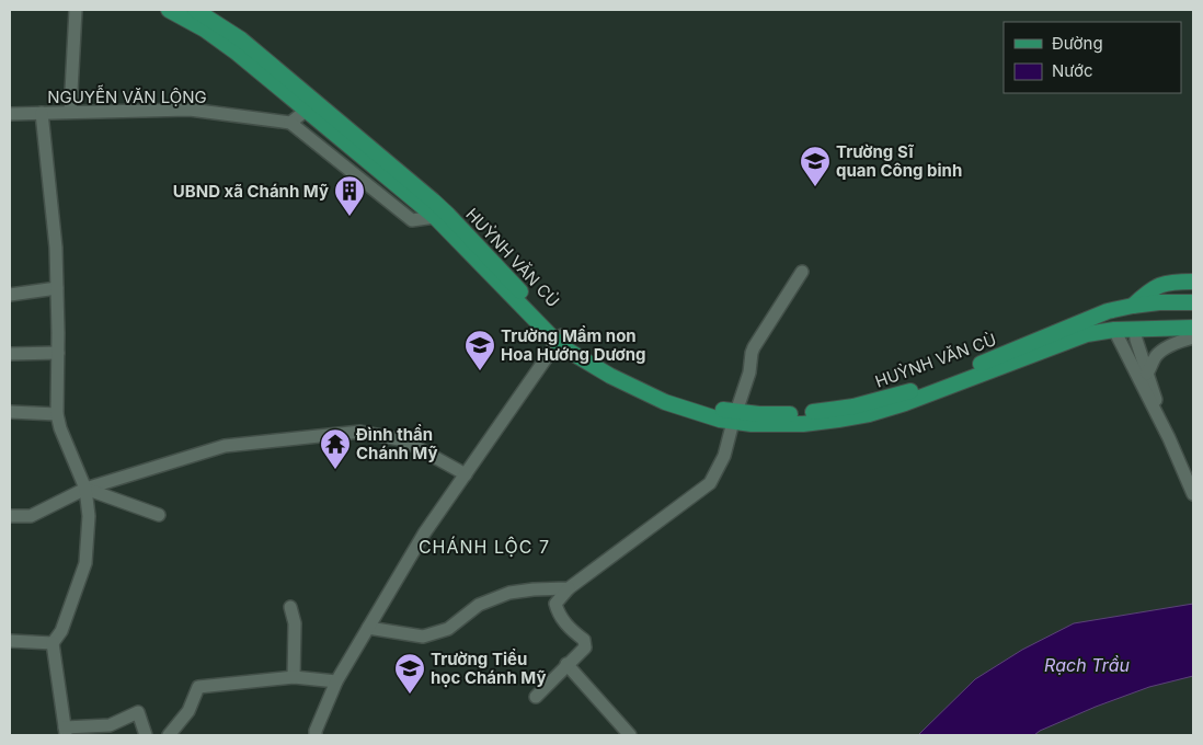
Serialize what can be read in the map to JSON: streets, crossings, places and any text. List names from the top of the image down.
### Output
{
  "streets": {
    "main road": ["HUỲNH VĂN CÙ"],
    "street": ["NGUYỄN VĂN LỘNG"]
  },
  "districts": ["CHÁNH LỘC 7"],
  "water": ["Rạch Trầu"],
  "places": {
    "school or university": ["Trường Sĩ quan Công binh", "Trường Mầm non Hoa Hướng Dương", "Trường Tiểu học Chánh Mỹ"],
    "building": ["UBND xã Chánh Mỹ"],
    "temple": ["Đình thần Chánh Mỹ"]
  },
  "legend": ["Đường", "Nước"]
}
